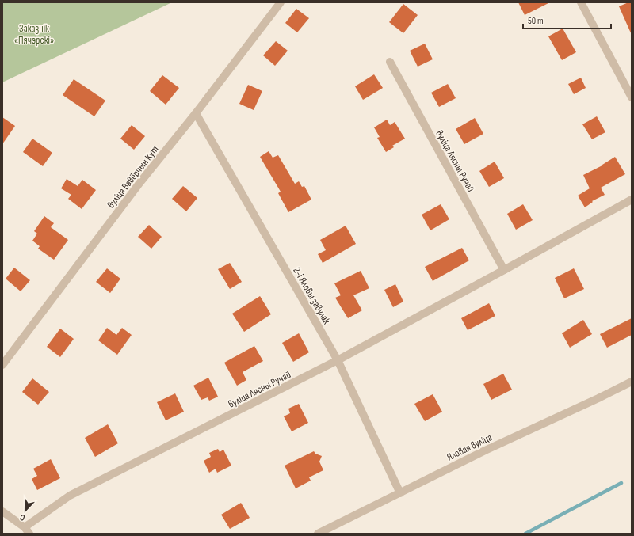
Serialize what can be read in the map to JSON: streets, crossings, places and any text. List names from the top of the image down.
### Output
{
  "streets": {
    "street": [
      "вуліца Лясны Ручай",
      "вуліца Вавёрчын Кут",
      "2-і Яловы завулак",
      "Яловая вуліца"
    ]
  },
  "crossings": [
    ["вуліца Лясны Ручай", "2-і Яловы завулак"],
    ["вуліца Вавёрчын Кут", "2-і Яловы завулак"],
    ["2-і Яловы завулак", "Яловая вуліца"]
  ],
  "parks": ["Заказнік «Пячэрскі»"],
  "scale_bar": "50 m",
  "north": "bottom"
}
